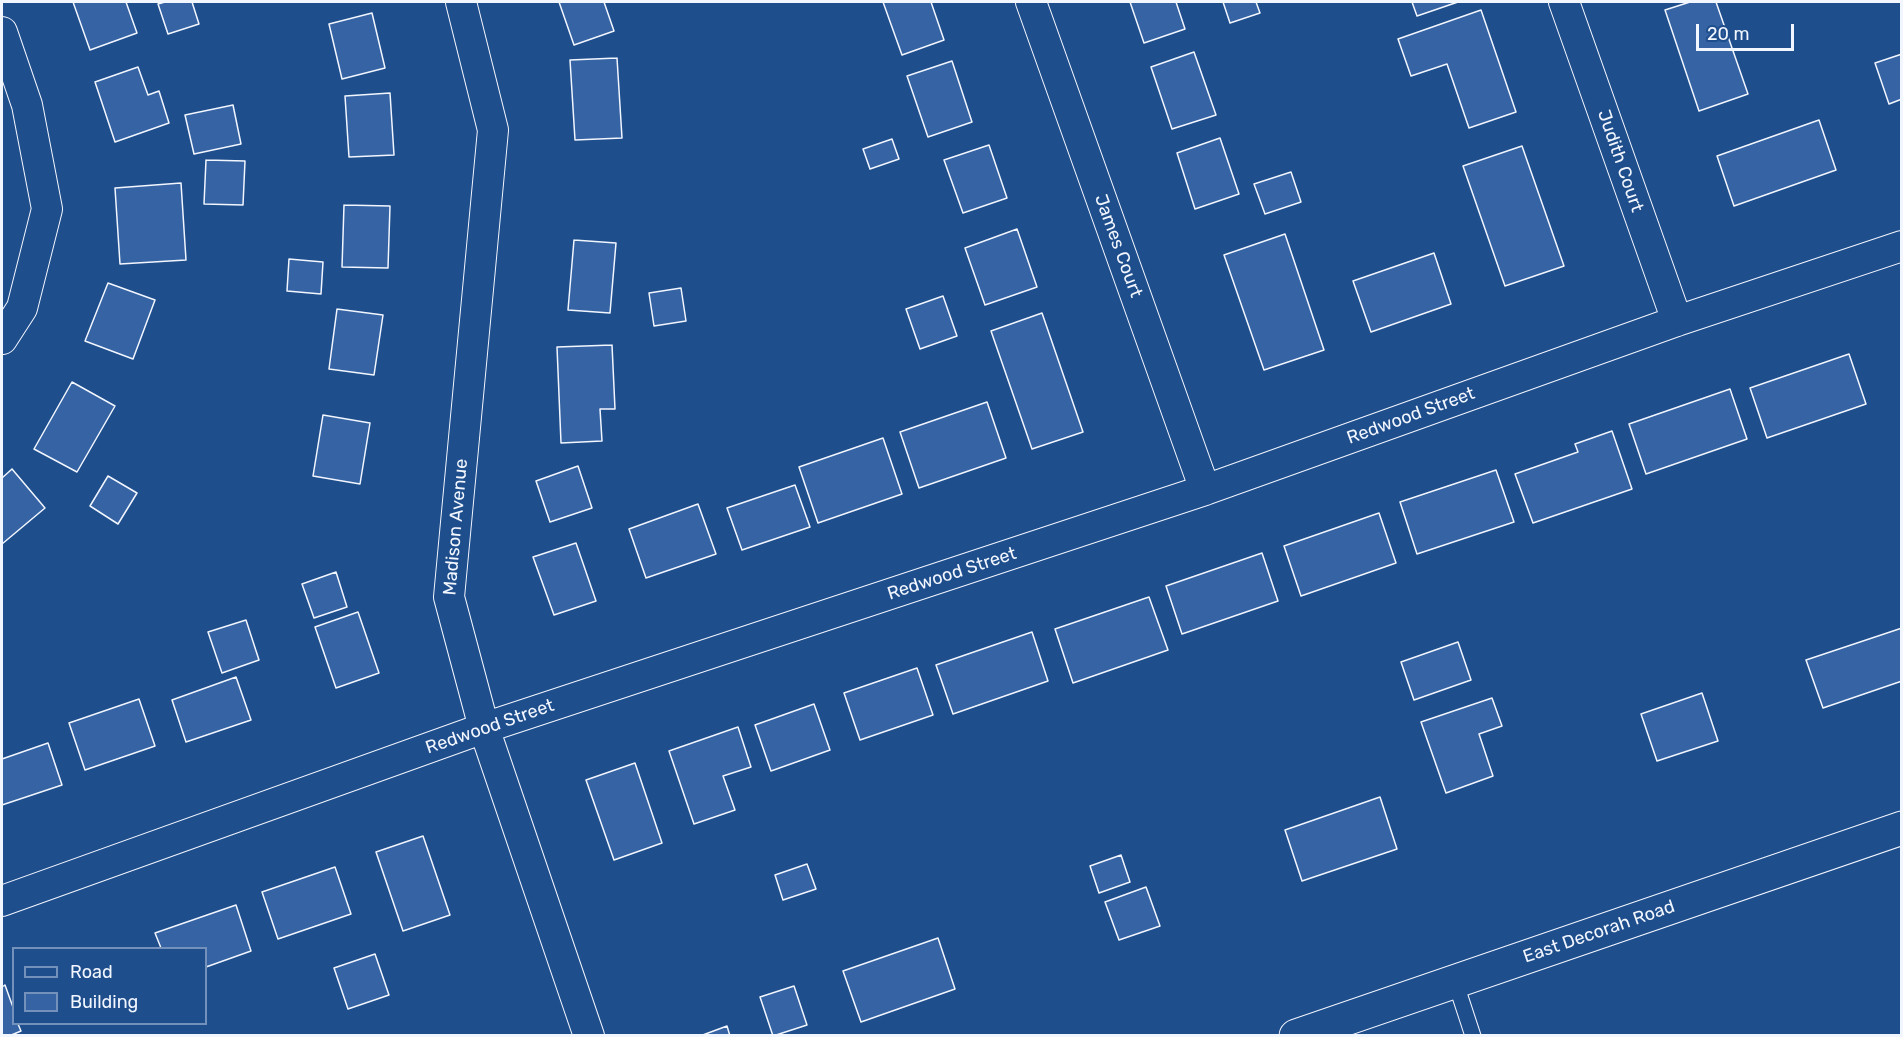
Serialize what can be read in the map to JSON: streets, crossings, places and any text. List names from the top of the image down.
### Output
{
  "streets": {
    "street": [
      "Judith Court",
      "James Court",
      "Redwood Street",
      "Madison Avenue",
      "East Decorah Road"
    ]
  },
  "crossings": [
    ["Judith Court", "Redwood Street"],
    ["James Court", "Redwood Street"],
    ["Redwood Street", "Madison Avenue"]
  ],
  "legend": ["Road", "Building"],
  "scale_bar": "20 m"
}
